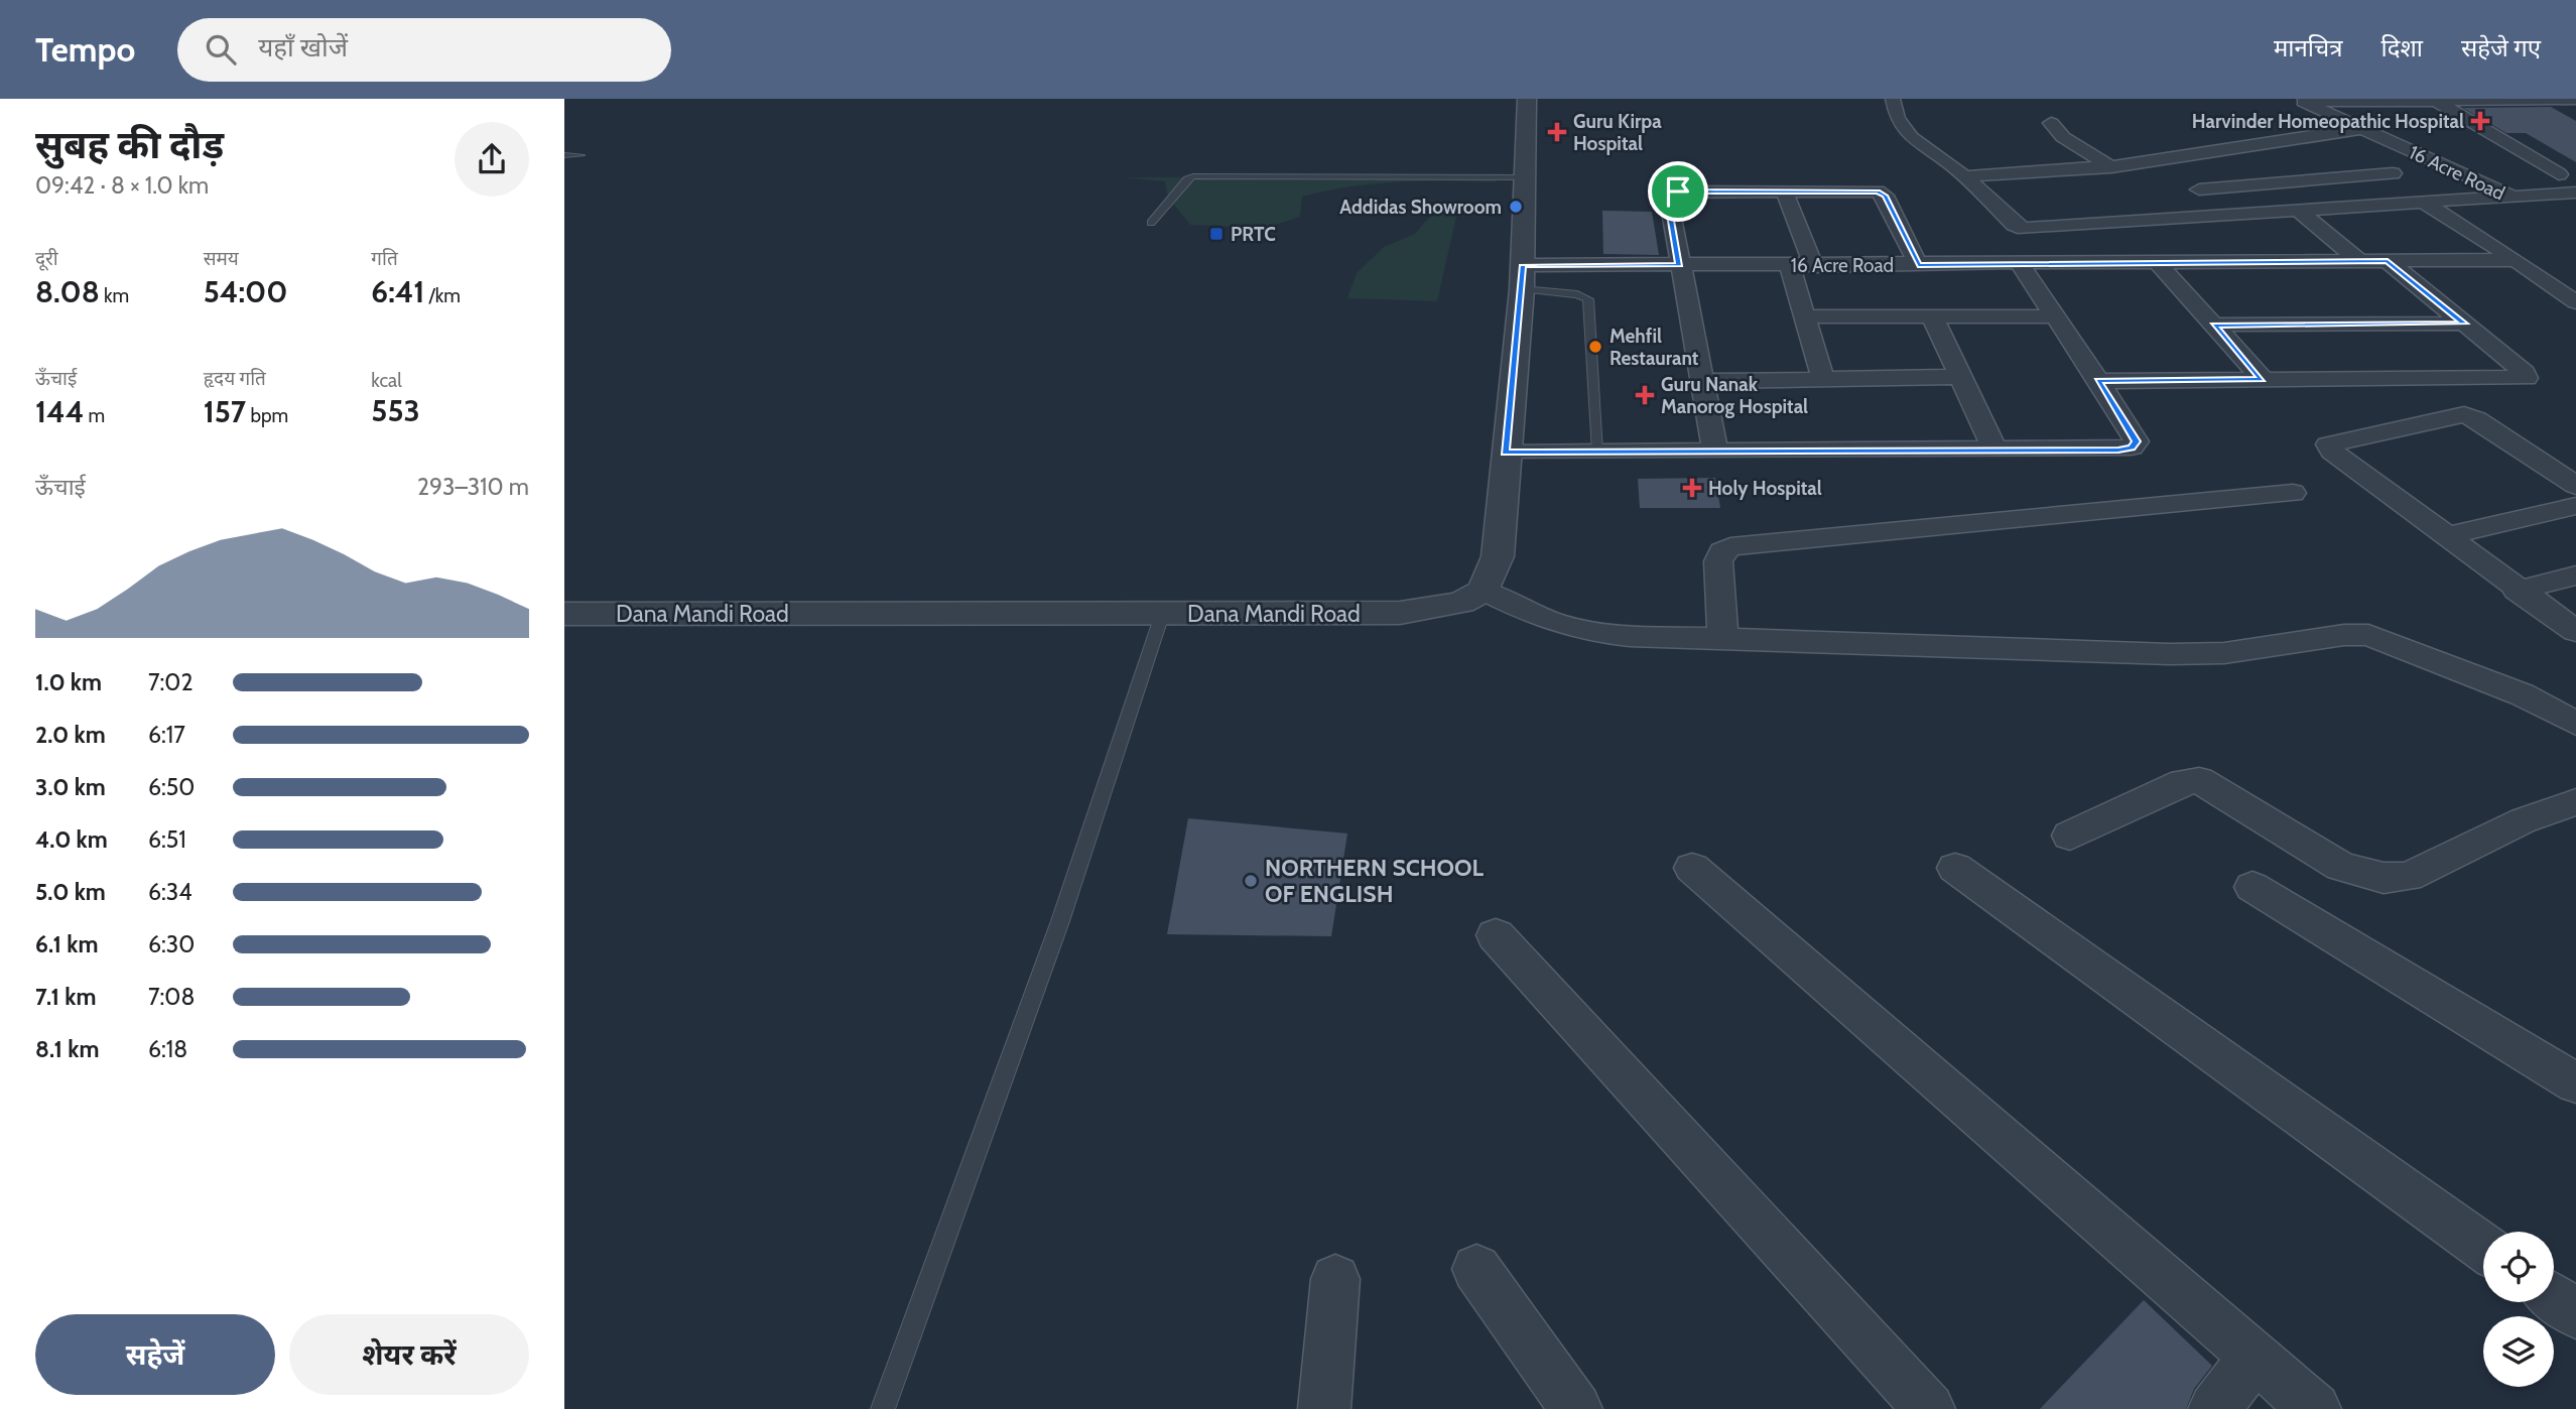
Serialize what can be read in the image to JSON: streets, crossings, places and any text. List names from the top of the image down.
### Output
{
  "streets": {
    "street": ["16 Acre Road", "Dana Mandi Road"]
  },
  "places": {
    "health": [
      "Harvinder Homeopathic Hospital",
      "Guru Kirpa Hospital",
      "Guru Nanak Manorog Hospital",
      "Holy Hospital"
    ],
    "other": ["Addidas Showroom", "Mehfil Restaurant", "NORTHERN SCHOOL OF ENGLISH"],
    "transit": ["PRTC"]
  },
  "page": {
    "header": "Tempo",
    "search": "यहाँ खोजें",
    "nav": ["मानचित्र", "दिशा", "सहेजे गए"],
    "heading": ["सुबह की दौड़", "09:42 · 8 × 1.0 km"],
    "stats": [
      ["दूरी", "8.08 km"],
      ["समय", "54:00"],
      ["गति", "6:41 /km"],
      ["ऊँचाई", "144 m"],
      ["हृदय गति", "157 bpm"],
      ["kcal", "553"]
    ],
    "chart": ["ऊँचाई", "293–310 m"],
    "list": [
      {
        "name": "1.0 km",
        "note": "7:02"
      },
      {
        "name": "2.0 km",
        "note": "6:17"
      },
      {
        "name": "3.0 km",
        "note": "6:50"
      },
      {
        "name": "4.0 km",
        "note": "6:51"
      },
      {
        "name": "5.0 km",
        "note": "6:34"
      },
      {
        "name": "6.1 km",
        "note": "6:30"
      },
      {
        "name": "7.1 km",
        "note": "7:08"
      },
      {
        "name": "8.1 km",
        "note": "6:18"
      }
    ],
    "buttons": ["सहेजें", "शेयर करें"]
  }
}
